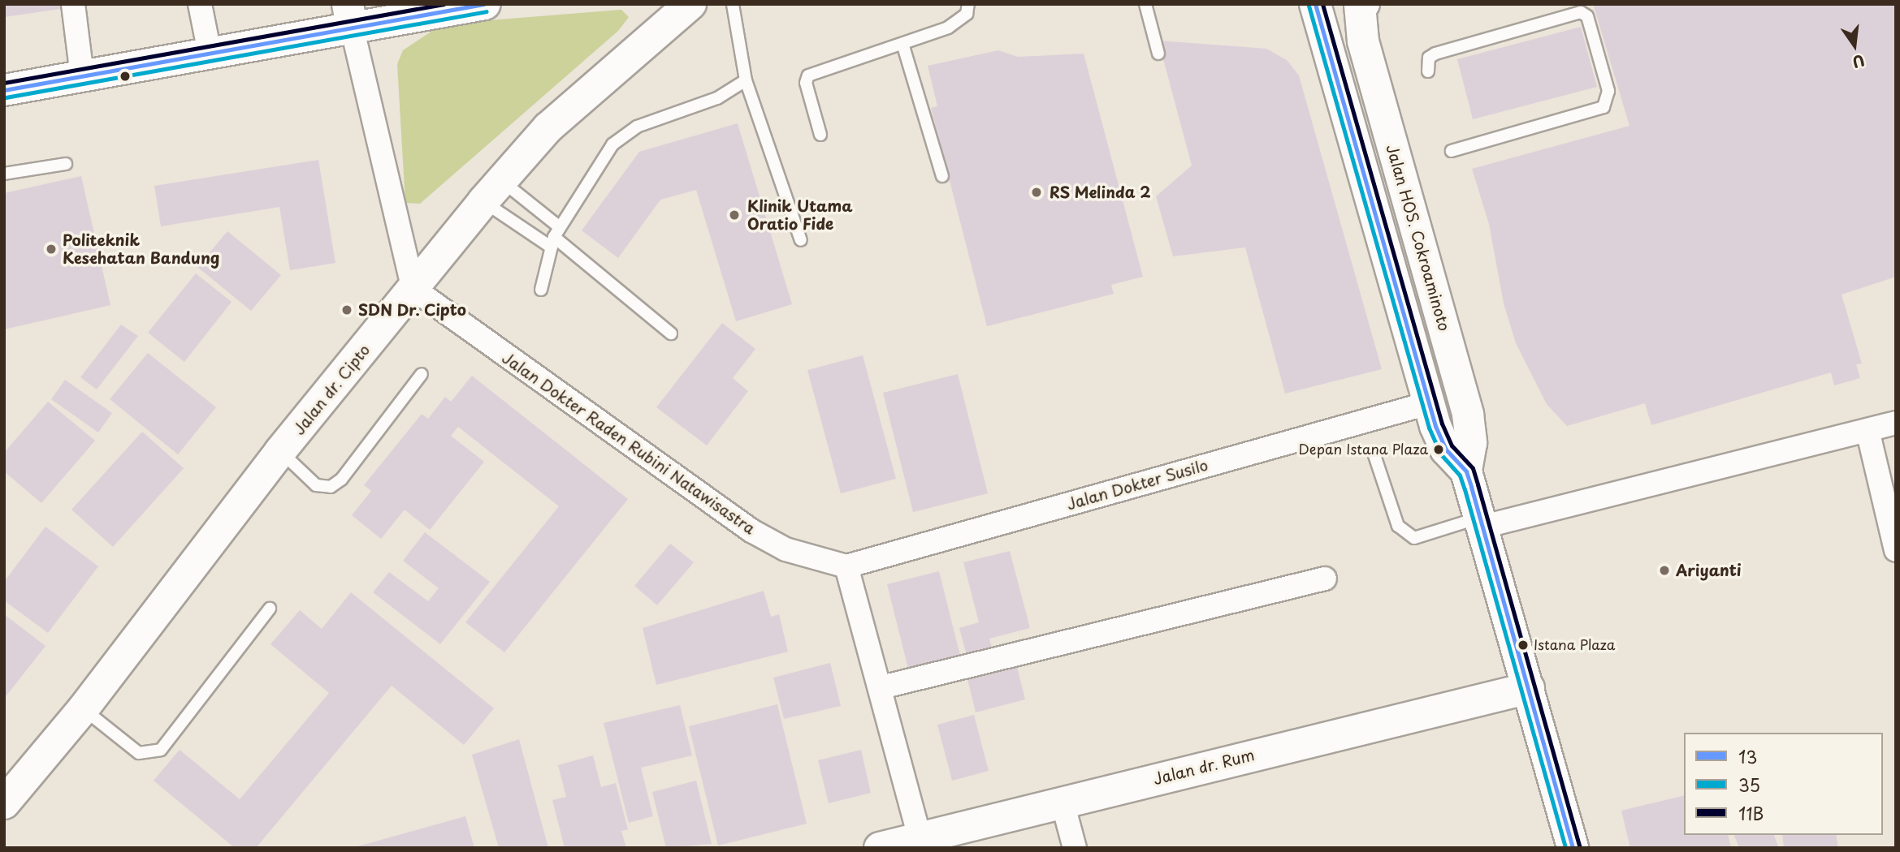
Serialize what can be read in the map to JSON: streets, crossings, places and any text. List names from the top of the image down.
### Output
{
  "streets": {
    "main road": ["Jalan HOS. Cokroaminoto", "Jalan dr. Cipto", "Jalan dr. Rum"],
    "street": ["Jalan Dokter Raden Rubini Natawisastra", "Jalan Dokter Susilo"]
  },
  "crossings": [
    ["Jalan HOS. Cokroaminoto", "Jalan Dokter Susilo"],
    ["Jalan HOS. Cokroaminoto", "Jalan dr. Rum"],
    ["Jalan dr. Cipto", "Jalan Dokter Raden Rubini Natawisastra"],
    ["Jalan Dokter Raden Rubini Natawisastra", "Jalan Dokter Susilo"]
  ],
  "places": [
    "RS Melinda 2",
    "Klinik Utama Oratio Fide",
    "Politeknik Kesehatan Bandung",
    "SDN Dr. Cipto",
    "Depan Istana Plaza",
    "Ariyanti",
    "Istana Plaza"
  ],
  "lines": ["transit line 13", "transit line 11B", "transit line 35"],
  "legend": ["13", "35", "11B"],
  "north": "bottom"
}
